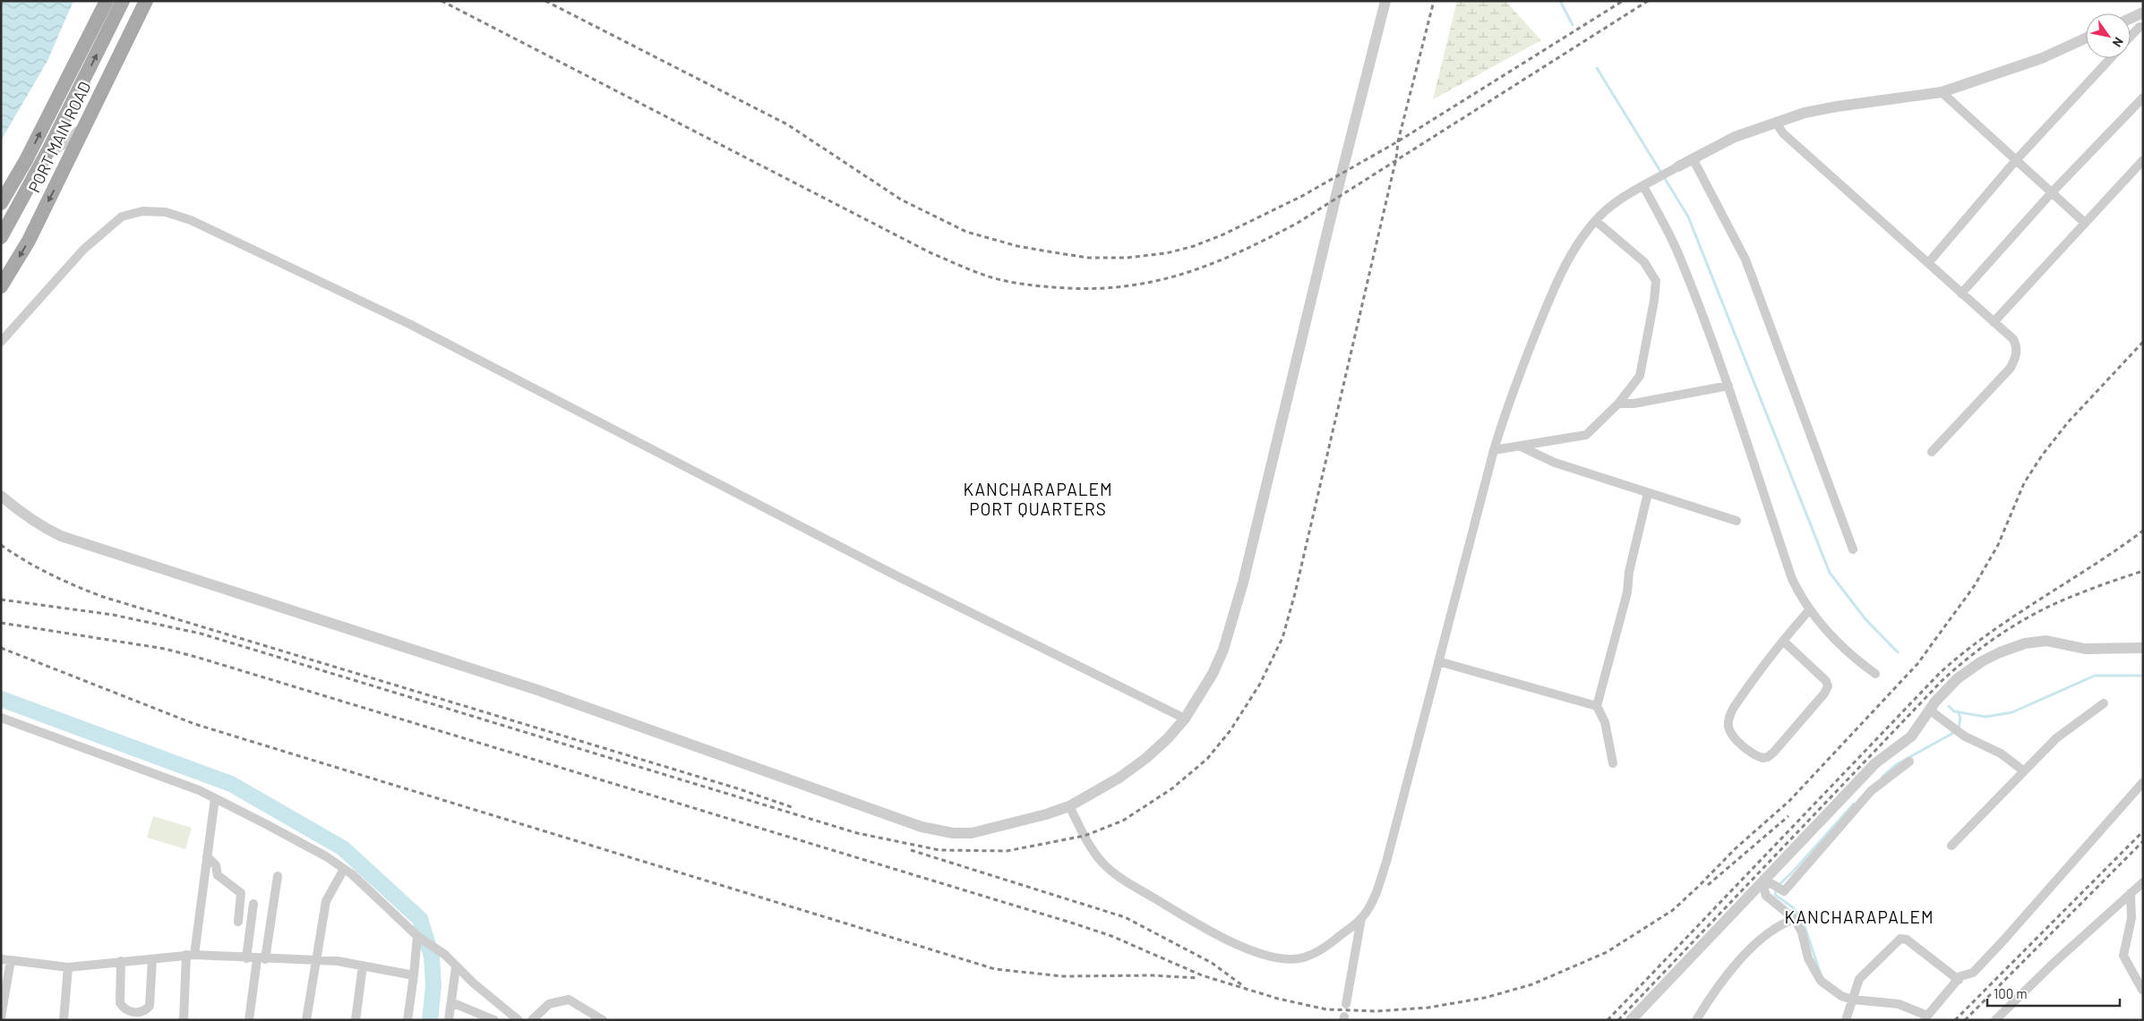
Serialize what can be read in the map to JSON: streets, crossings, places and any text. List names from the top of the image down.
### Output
{
  "streets": {
    "main road": ["PORT MAIN ROAD"]
  },
  "districts": ["KANCHARAPALEM PORT QUARTERS", "KANCHARAPALEM"],
  "scale_bar": "100 m",
  "north": "bottom right"
}
